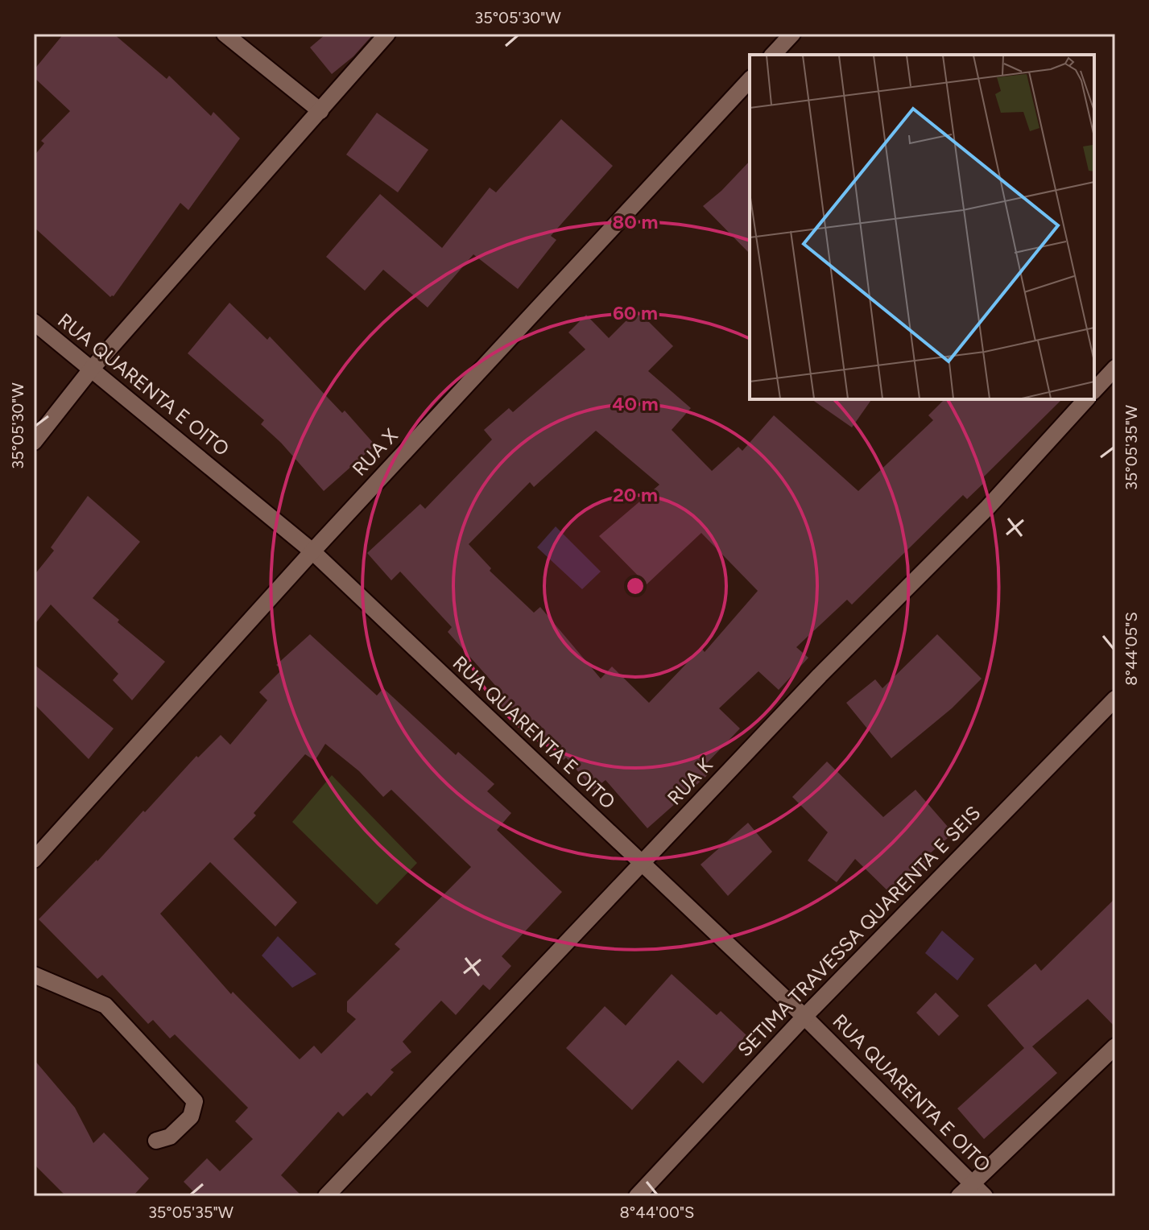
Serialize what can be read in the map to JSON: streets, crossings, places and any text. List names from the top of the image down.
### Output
{
  "streets": {
    "street": [
      "RUA QUARENTA E OITO",
      "RUA X",
      "RUA K",
      "SETIMA TRAVESSA QUARENTA E SEIS"
    ]
  },
  "crossings": [
    ["RUA QUARENTA E OITO", "RUA X"],
    ["RUA QUARENTA E OITO", "RUA K"],
    ["RUA QUARENTA E OITO", "SETIMA TRAVESSA QUARENTA E SEIS"]
  ],
  "coordinates": [
    "35°05'30\"W",
    "35°05'35\"W",
    "8°44'05\"S",
    "8°44'00\"S"
  ],
  "rings": [
    "80 m",
    "60 m",
    "40 m",
    "20 m"
  ]
}
